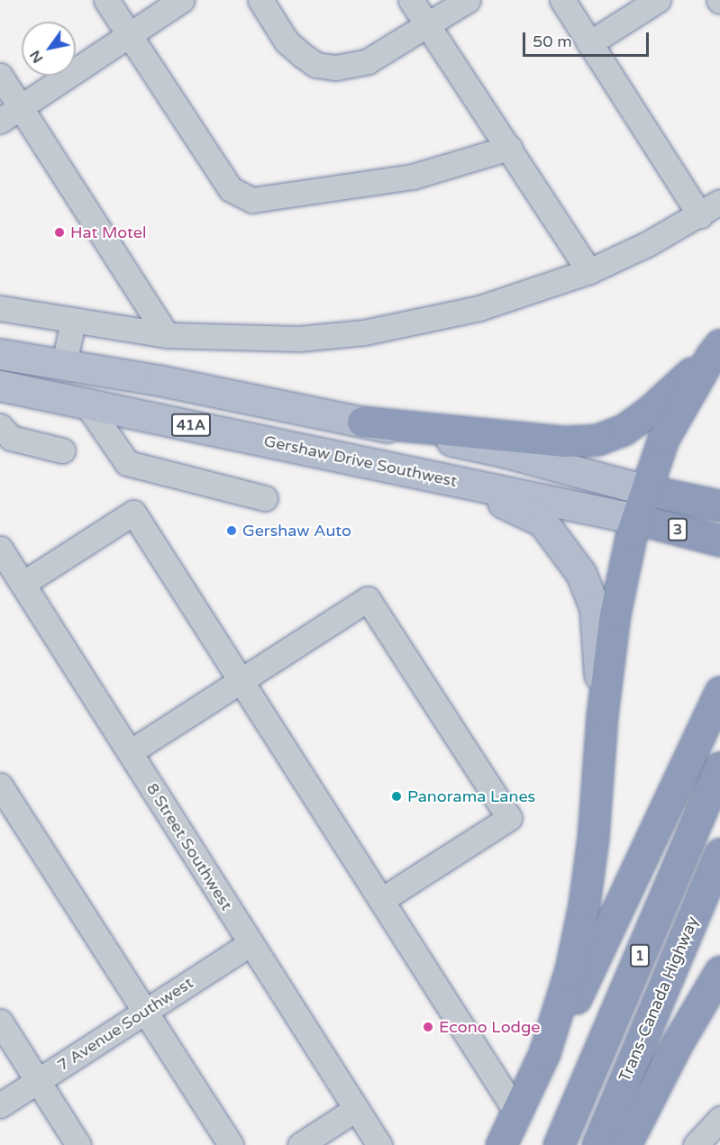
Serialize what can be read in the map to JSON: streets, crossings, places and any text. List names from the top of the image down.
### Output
{
  "streets": {
    "highway": [
      "Gershaw Drive Southwest",
      "3",
      "1",
      "Trans-Canada Highway"
    ],
    "main road": ["41A"],
    "street": ["8 Street Southwest", "7 Avenue Southwest"]
  },
  "crossings": [
    ["41A", "3"],
    ["8 Street Southwest", "7 Avenue Southwest"]
  ],
  "places": [
    "Hat Motel",
    "Gershaw Auto",
    "Panorama Lanes",
    "Econo Lodge"
  ],
  "scale_bar": "50 m",
  "north": "bottom left"
}
